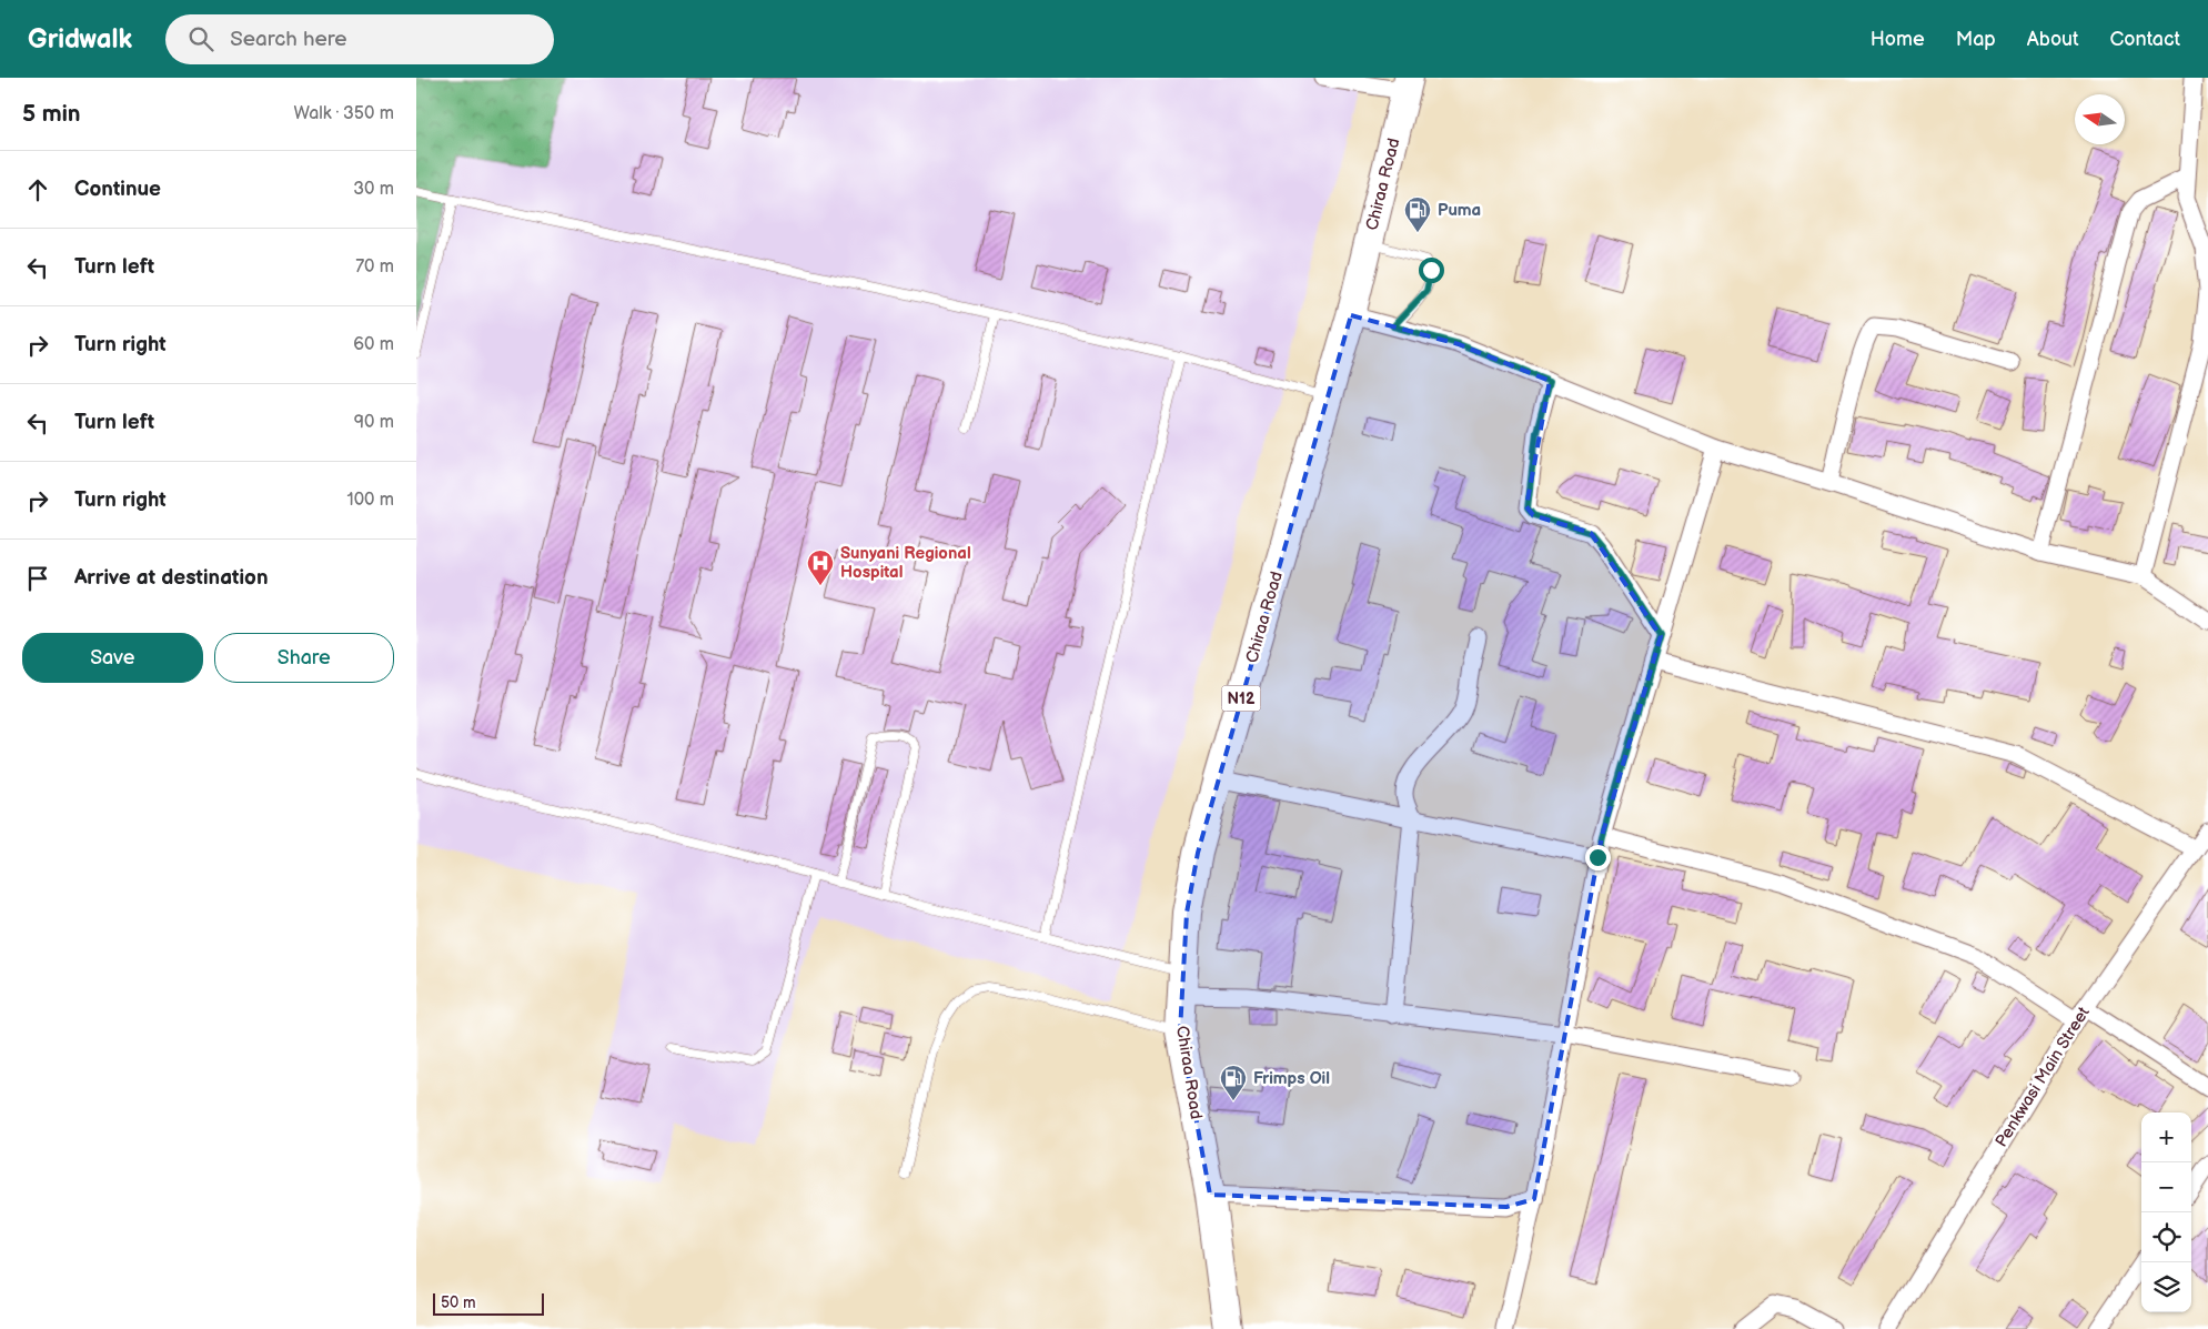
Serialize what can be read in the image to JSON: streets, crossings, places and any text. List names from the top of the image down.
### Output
{
  "streets": {
    "highway": ["Chiraa Road", "N12"],
    "street": ["Penkwasi Main Street"]
  },
  "places": {
    "fuel station": ["Puma", "Frimps Oil"],
    "hospital": ["Sunyani Regional Hospital"]
  },
  "scale_bar": "50 m",
  "north": "left",
  "page": {
    "header": "Gridwalk",
    "search": "Search here",
    "nav": [
      "Home",
      "Map",
      "About",
      "Contact"
    ],
    "heading": ["5 min", "Walk · 350 m"],
    "list": [
      ["Continue", "30 m"],
      ["Turn left", "70 m"],
      ["Turn right", "60 m"],
      ["Turn left", "90 m"],
      ["Turn right", "100 m"],
      "Arrive at destination"
    ],
    "buttons": ["Save", "Share"],
    "map_buttons": ["+", "−"],
    "scale": "50 m"
  }
}
